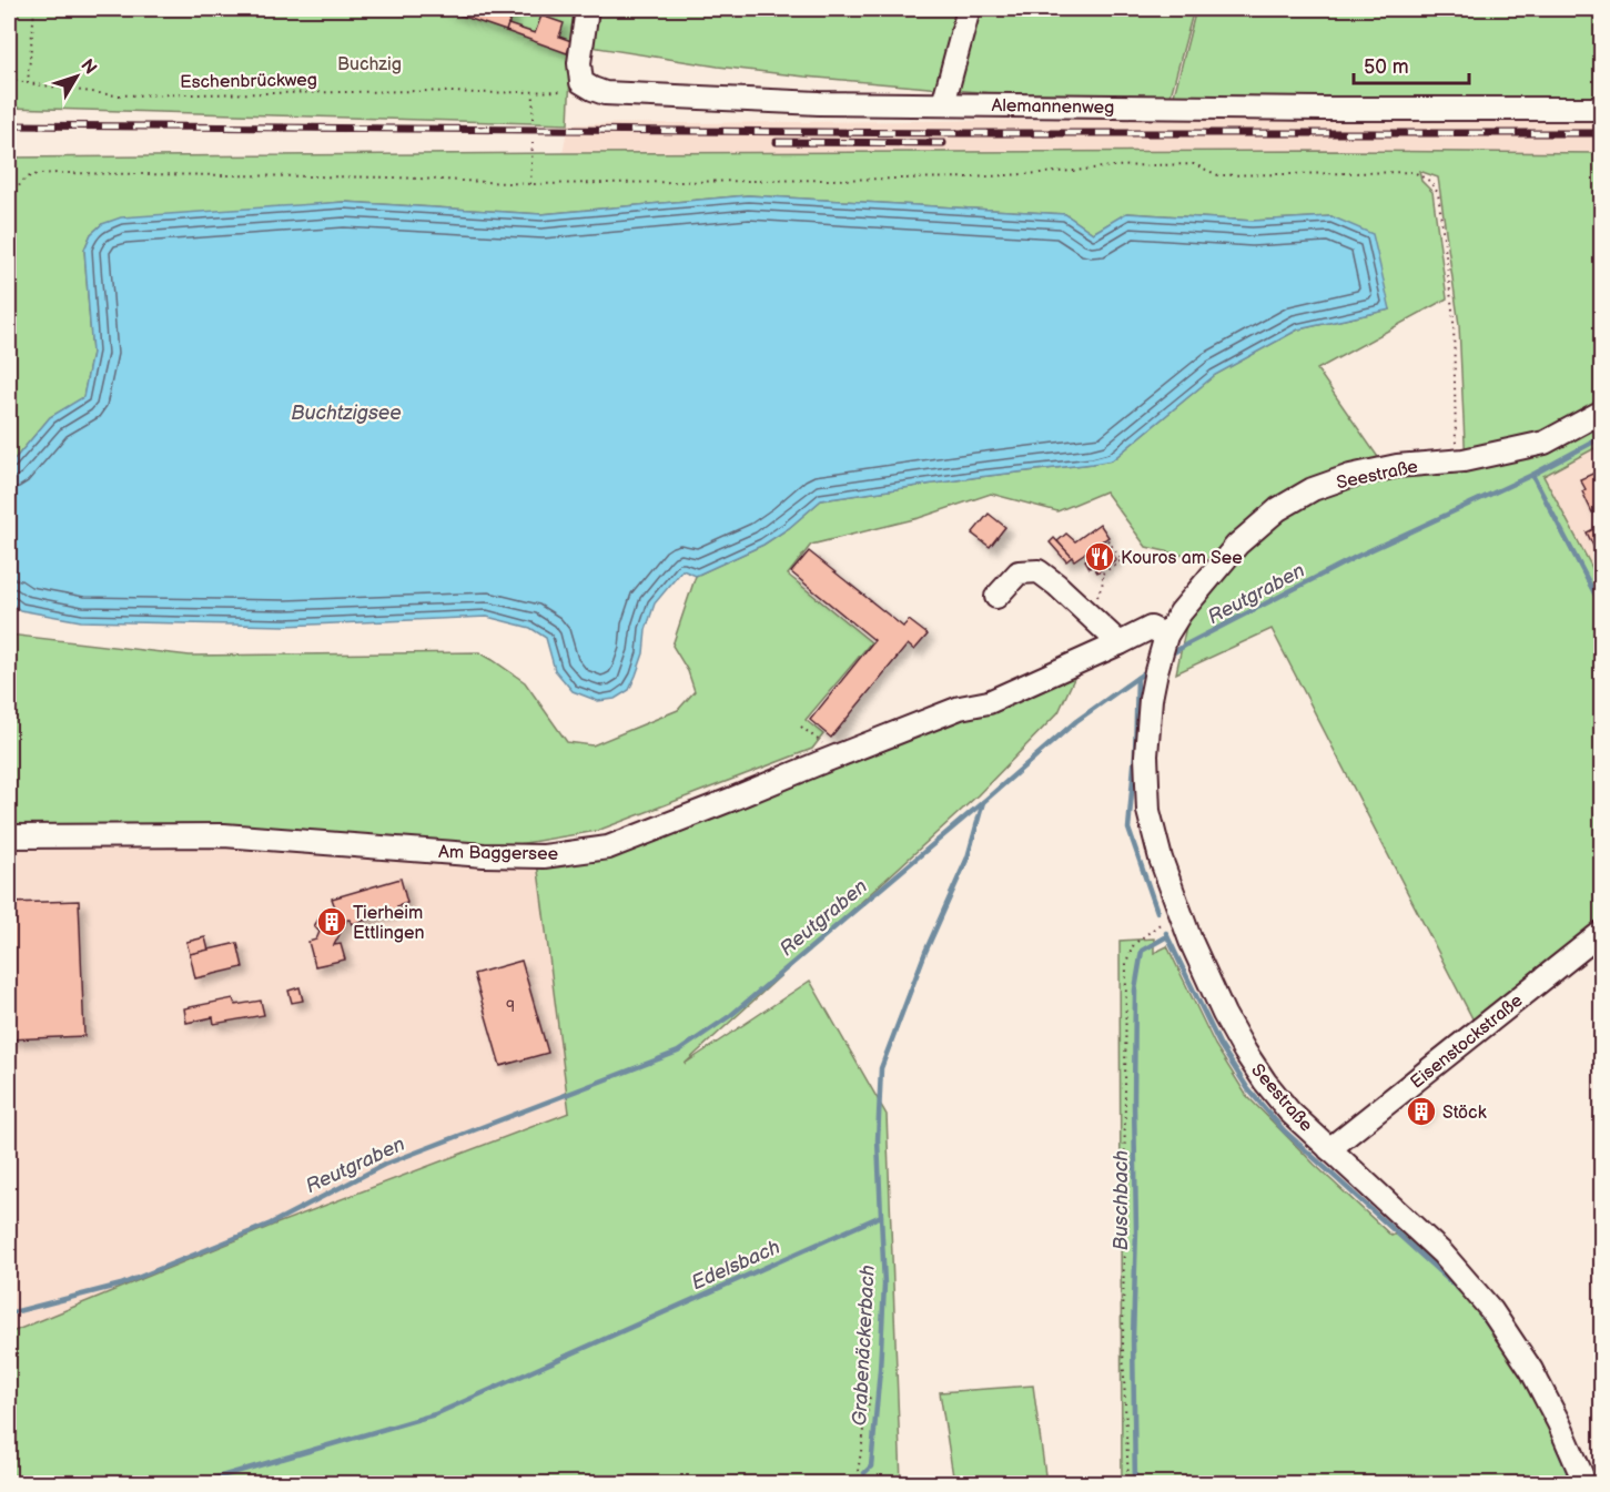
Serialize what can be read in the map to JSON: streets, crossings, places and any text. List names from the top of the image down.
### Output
{
  "streets": {
    "street": [
      "Alemannenweg",
      "Seestraße",
      "Am Baggersee",
      "Eisenstockstraße"
    ],
    "path": ["Eschenbrückweg"]
  },
  "crossings": [
    ["Eschenbrückweg", "Alemannenweg"],
    ["Seestraße", "Eisenstockstraße"]
  ],
  "water": [
    "Buchtzigsee",
    "Reutgraben",
    "Buschbach",
    "Edelsbach",
    "Grabenäckerbach"
  ],
  "parks": ["Buchzig"],
  "places": {
    "restaurant": ["Kouros am See"],
    "building": ["Tierheim Ettlingen", "Stöck"]
  },
  "house_numbers": ["9"],
  "scale_bar": "50 m",
  "north": "top right"
}
